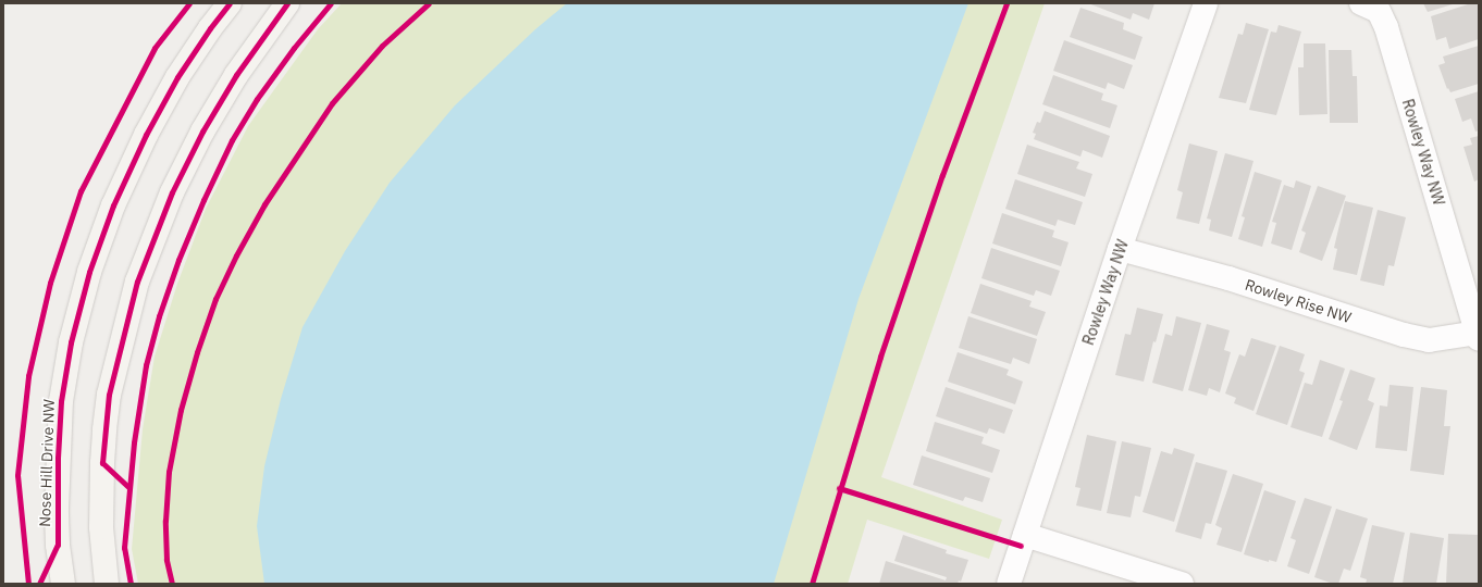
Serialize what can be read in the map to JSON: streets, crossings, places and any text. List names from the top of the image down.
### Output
{
  "streets": {
    "street": ["Rowley Way NW", "Rowley Rise NW", "Nose Hill Drive NW"]
  },
  "crossings": [
    ["Rowley Way NW", "Rowley Rise NW"]
  ]
}
